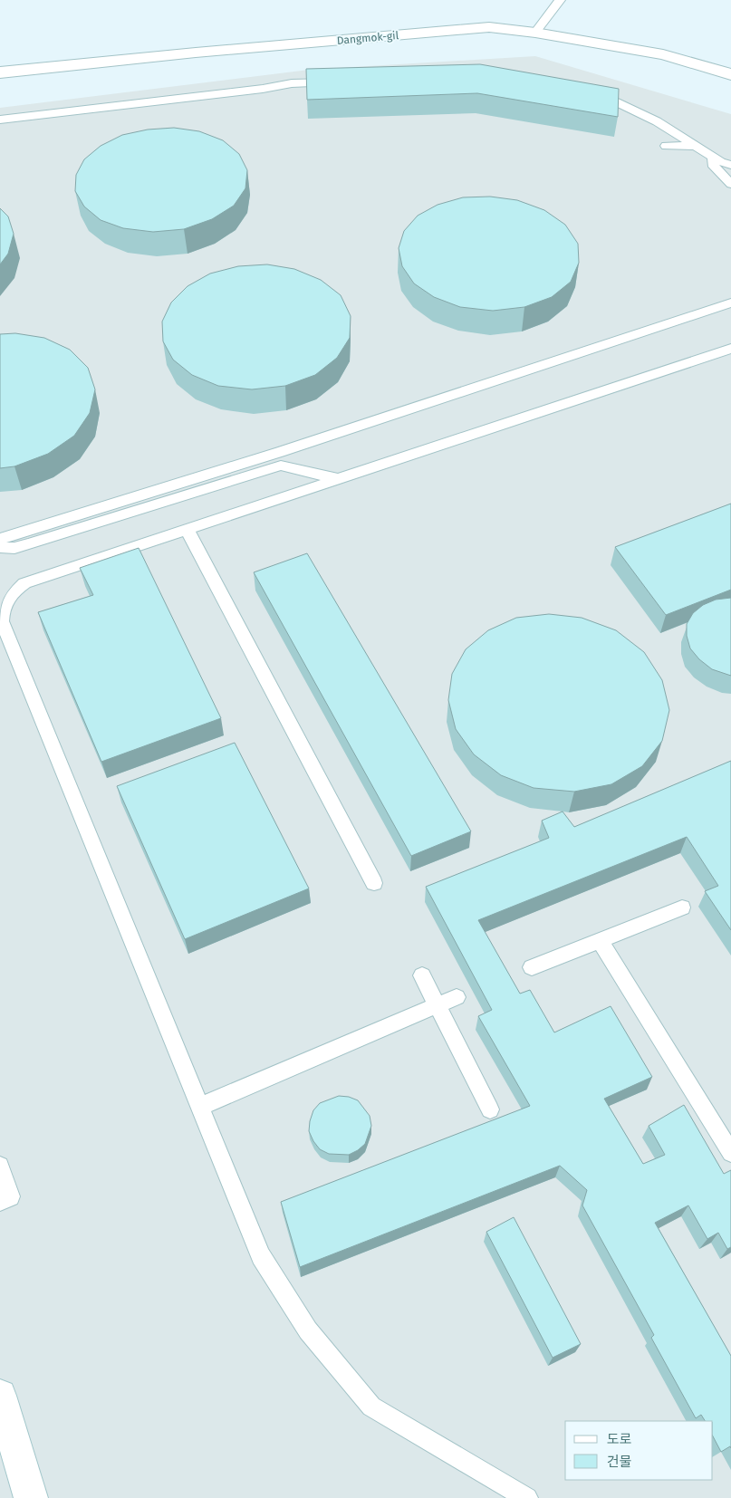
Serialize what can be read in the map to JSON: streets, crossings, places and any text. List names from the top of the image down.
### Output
{
  "streets": {
    "street": ["Dangmok-gil"]
  },
  "legend": ["도로", "건물"]
}
